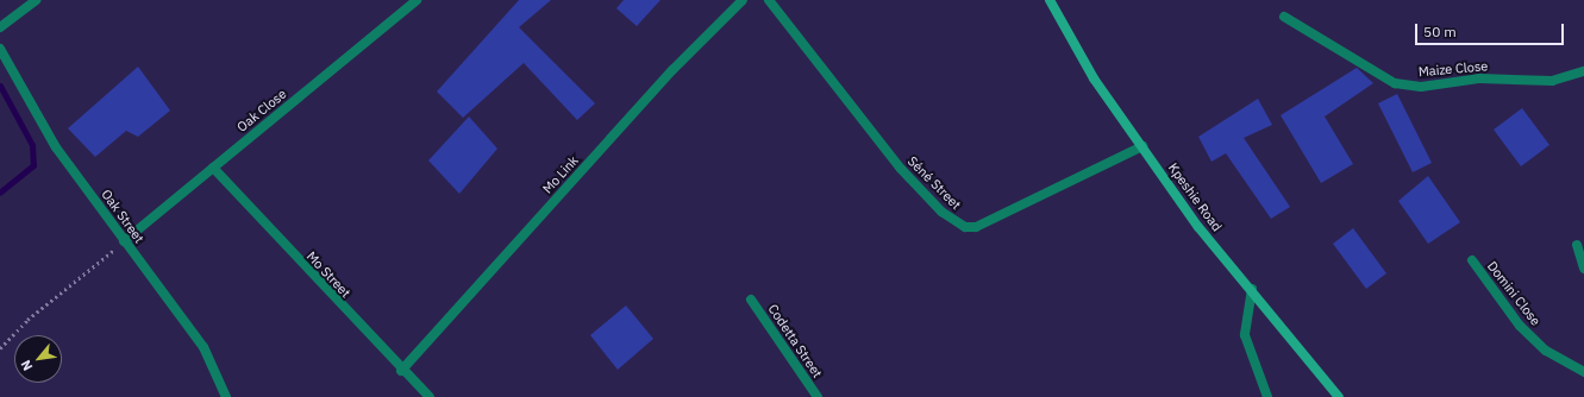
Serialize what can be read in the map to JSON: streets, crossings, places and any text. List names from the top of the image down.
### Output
{
  "streets": {
    "street": [
      "Maize Close",
      "Oak Close",
      "Mo Link",
      "Séné Street",
      "Kpeshie Road",
      "Oak Street",
      "Mo Street",
      "Domini Close",
      "Codetta Street"
    ]
  },
  "crossings": [
    ["Oak Close", "Oak Street"],
    ["Oak Close", "Mo Street"],
    ["Mo Link", "Mo Street"],
    ["Séné Street", "Kpeshie Road"]
  ],
  "scale_bar": "50 m",
  "north": "bottom left"
}
